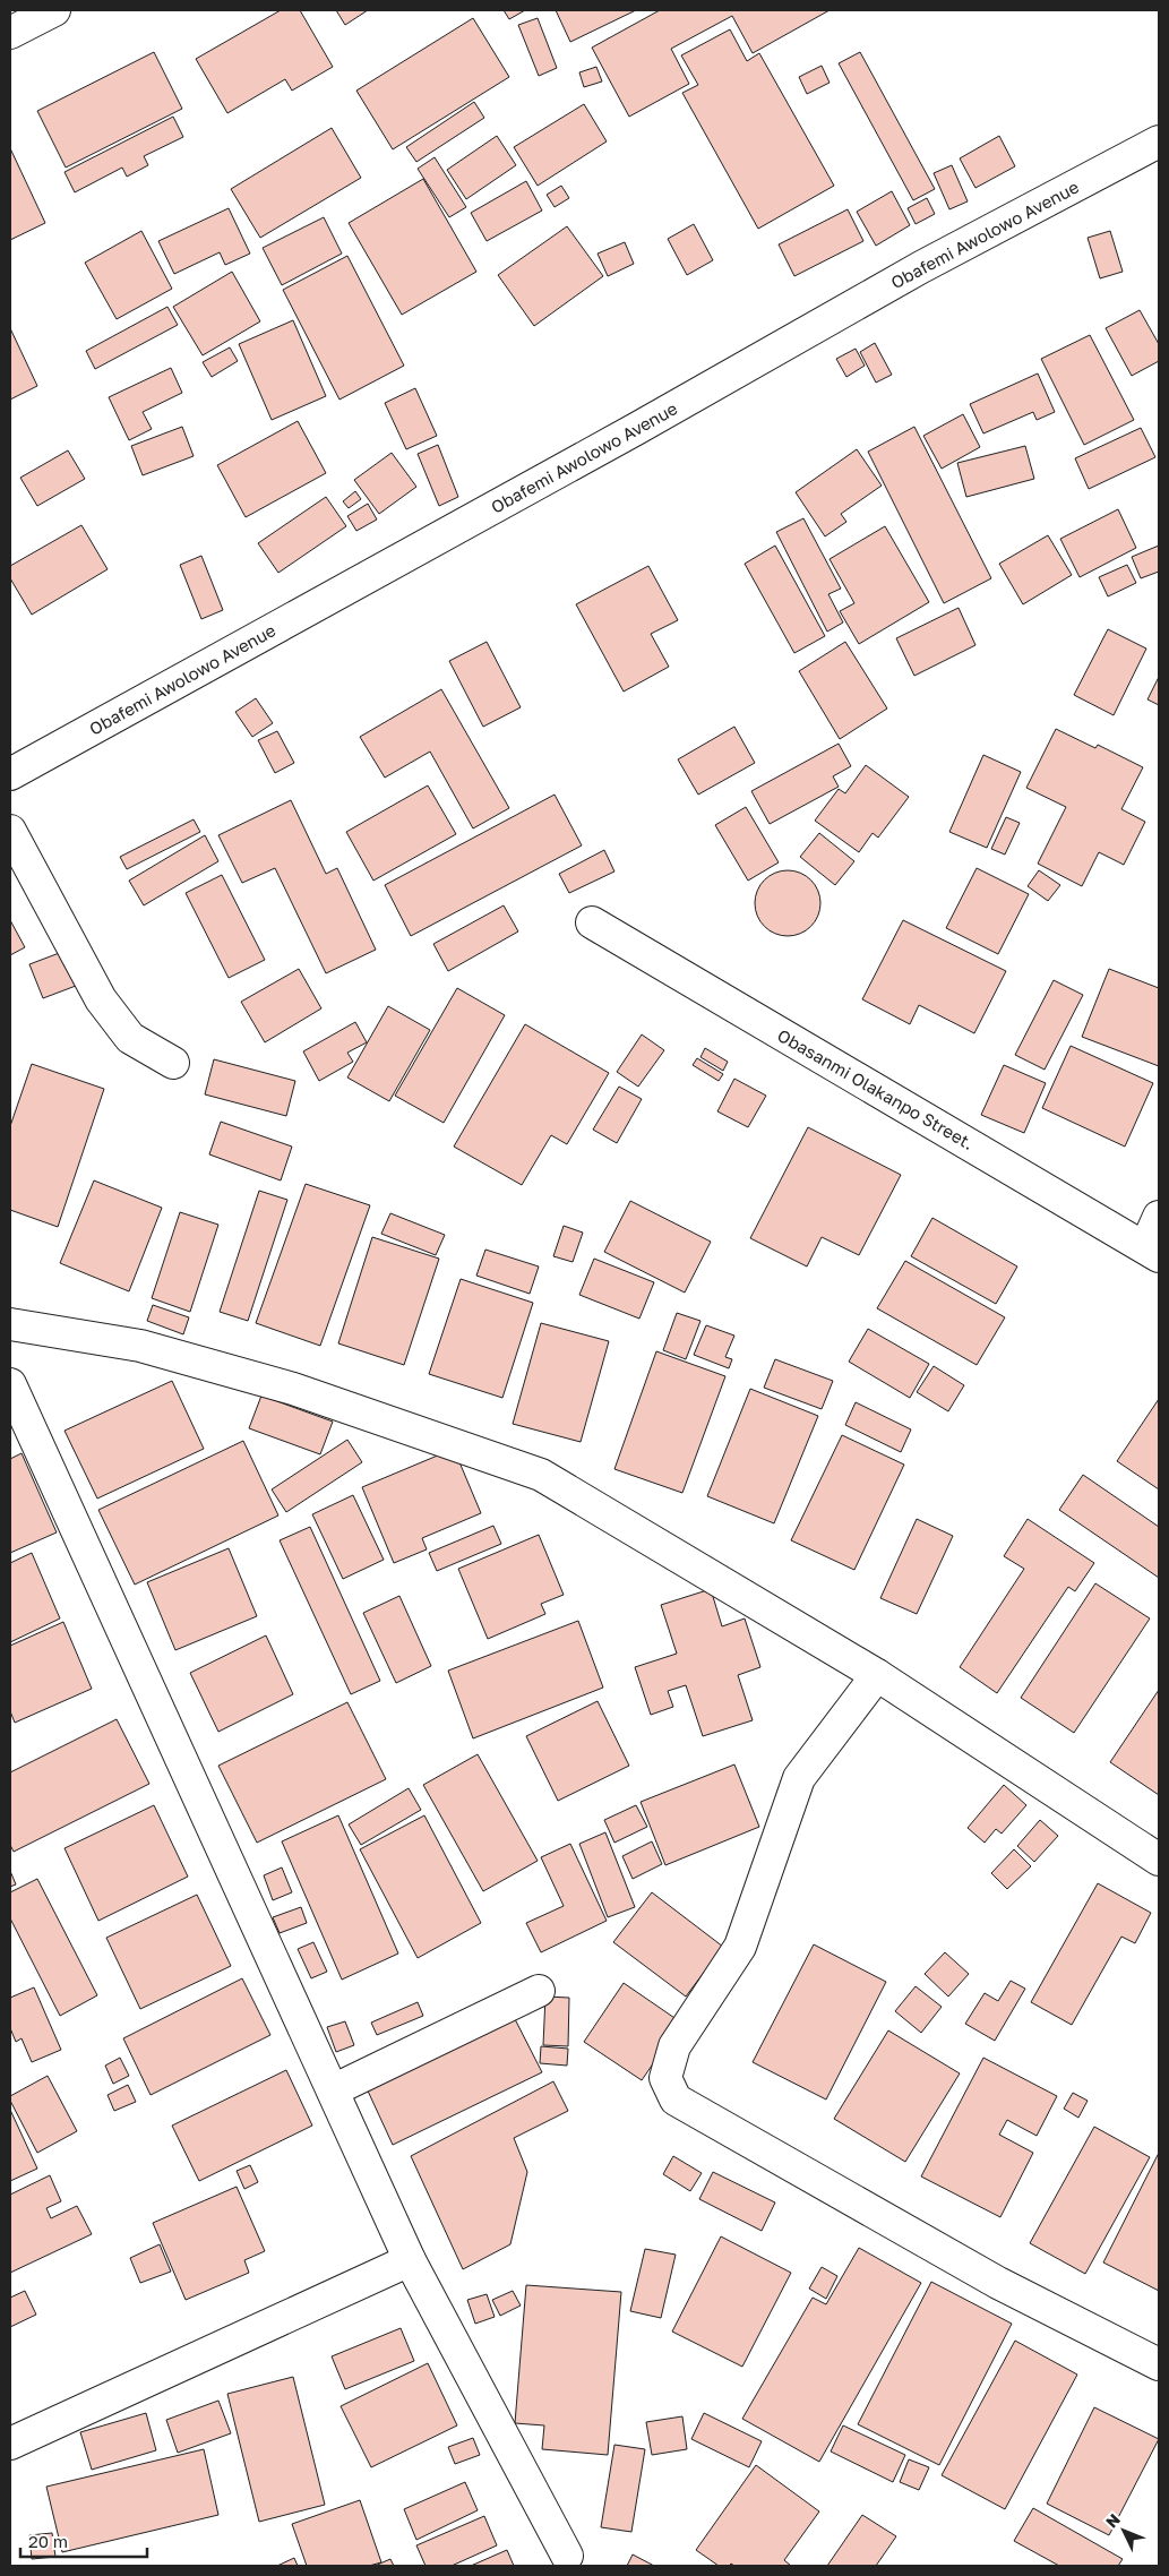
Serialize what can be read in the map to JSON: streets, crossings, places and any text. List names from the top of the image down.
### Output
{
  "streets": {
    "street": ["Obafemi Awolowo Avenue", "Obasanmi Olakanpo Street."]
  },
  "scale_bar": "20 m",
  "north": "top left"
}
